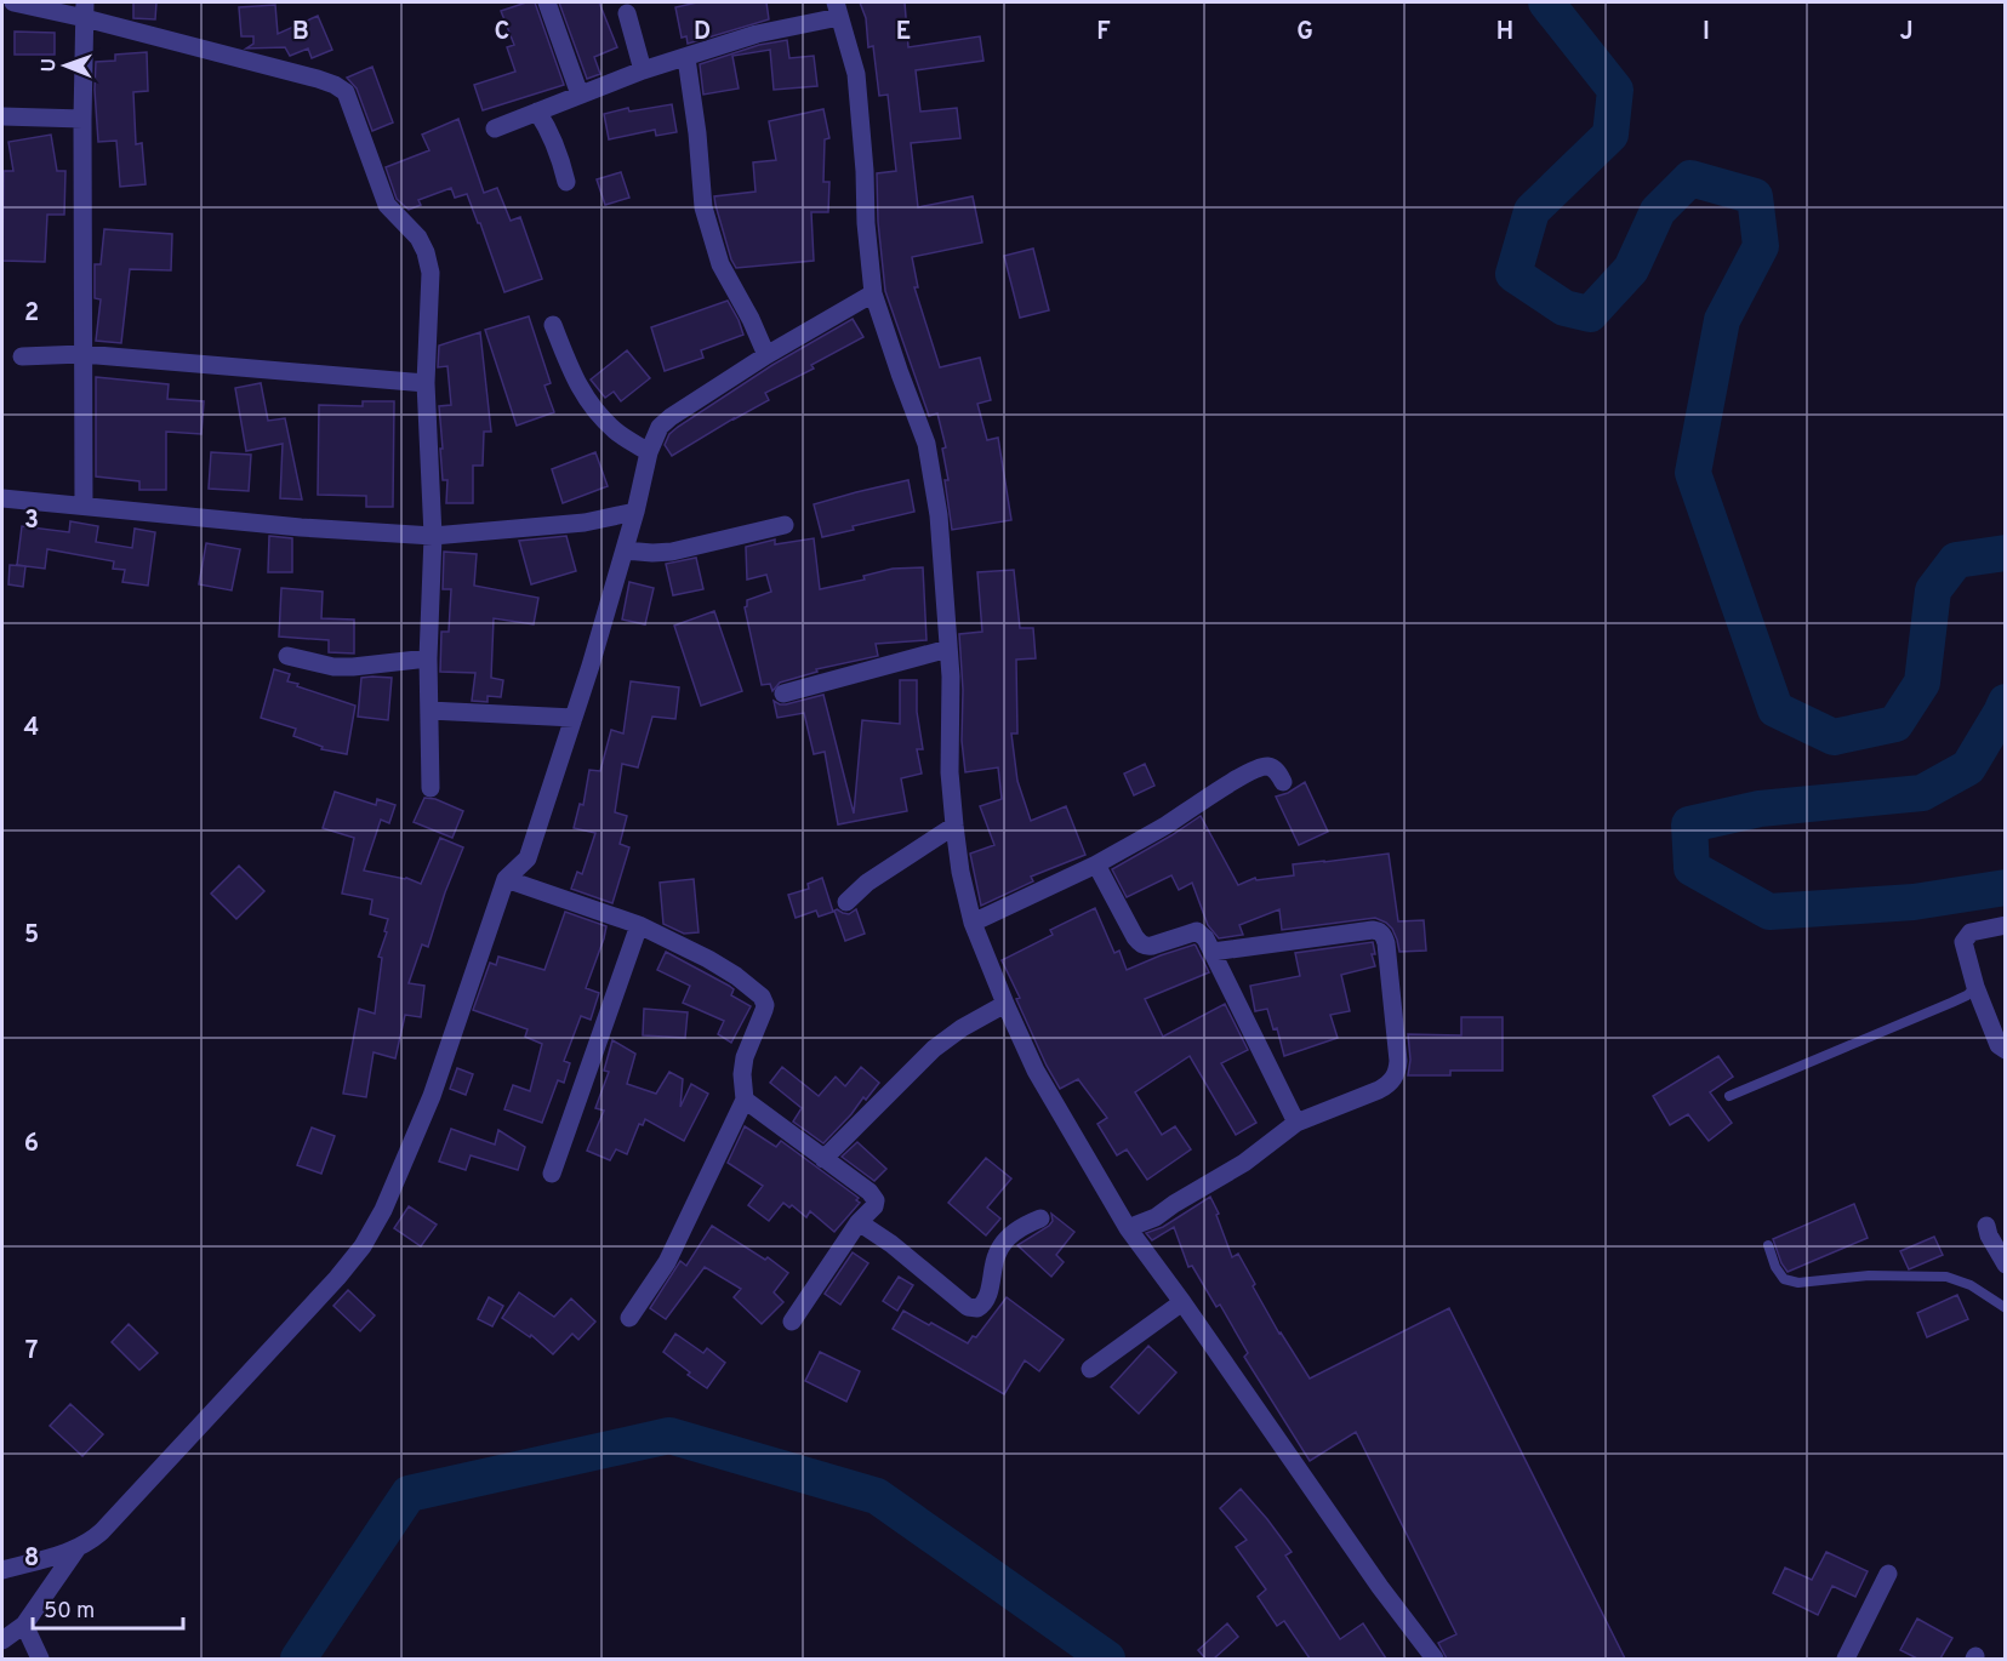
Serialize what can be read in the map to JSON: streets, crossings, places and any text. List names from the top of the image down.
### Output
{
  "scale_bar": "50 m",
  "north": "left",
  "grid": {
    "columns": [
      "B",
      "C",
      "D",
      "E",
      "F",
      "G",
      "H",
      "I",
      "J"
    ],
    "rows": [
      "2",
      "3",
      "4",
      "5",
      "6",
      "7",
      "8"
    ]
  }
}
